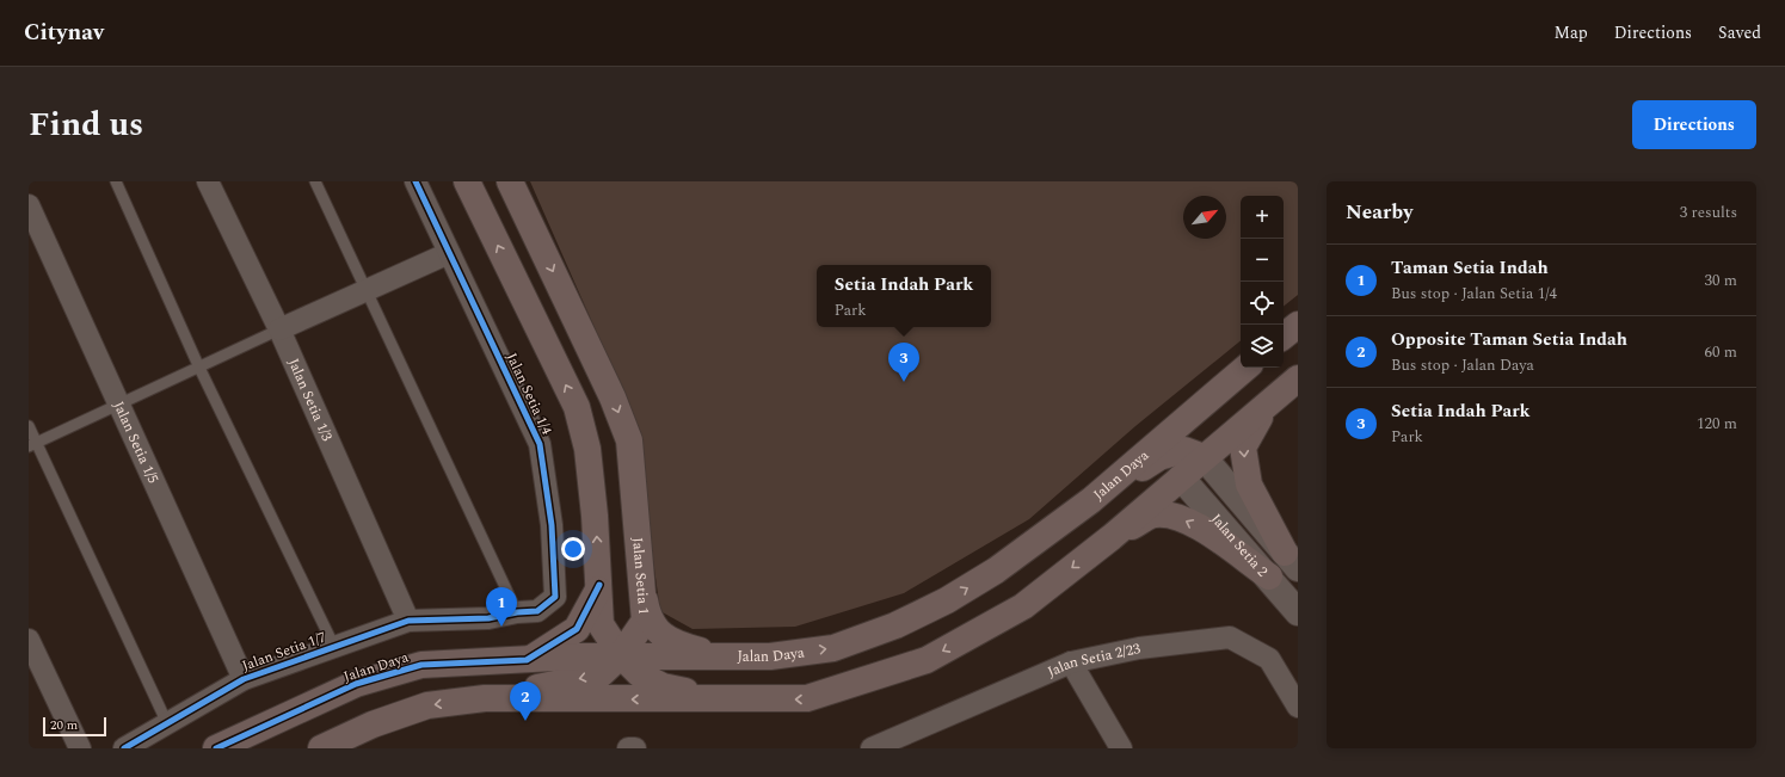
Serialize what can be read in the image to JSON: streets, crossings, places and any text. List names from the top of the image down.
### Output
{
  "streets": {
    "main road": ["Jalan Daya", "Jalan Setia 1"],
    "street": [
      "Jalan Setia 1/4",
      "Jalan Setia 1/3",
      "Jalan Setia 1/5",
      "Jalan Setia 2",
      "Jalan Setia 1/7",
      "Jalan Setia 2/23"
    ]
  },
  "crossings": [
    ["Jalan Setia 1/4", "Jalan Setia 1/3"],
    ["Jalan Setia 1/4", "Jalan Setia 1/7"],
    ["Jalan Setia 1/3", "Jalan Setia 1/7"],
    ["Jalan Setia 1/5", "Jalan Setia 1/7"],
    ["Jalan Daya", "Jalan Setia 1"]
  ],
  "scale_bar": "20 m",
  "north": "top right",
  "page": {
    "header": "Citynav",
    "nav": ["Map", "Directions", "Saved"],
    "title": "Find us",
    "buttons": "Directions",
    "heading": ["Nearby", "3 results"],
    "map_buttons": ["+", "−"],
    "list": [
      {
        "mark": "1",
        "name": "Taman Setia Indah",
        "note": "Bus stop · Jalan Setia 1/4",
        "value": "30 m"
      },
      {
        "mark": "2",
        "name": "Opposite Taman Setia Indah",
        "note": "Bus stop · Jalan Daya",
        "value": "60 m"
      },
      {
        "mark": "3",
        "name": "Setia Indah Park",
        "note": "Park",
        "value": "120 m"
      }
    ],
    "popup": ["Setia Indah Park", "Park"],
    "pins": ["3", "1", "2"],
    "scale": "20 m"
  }
}
